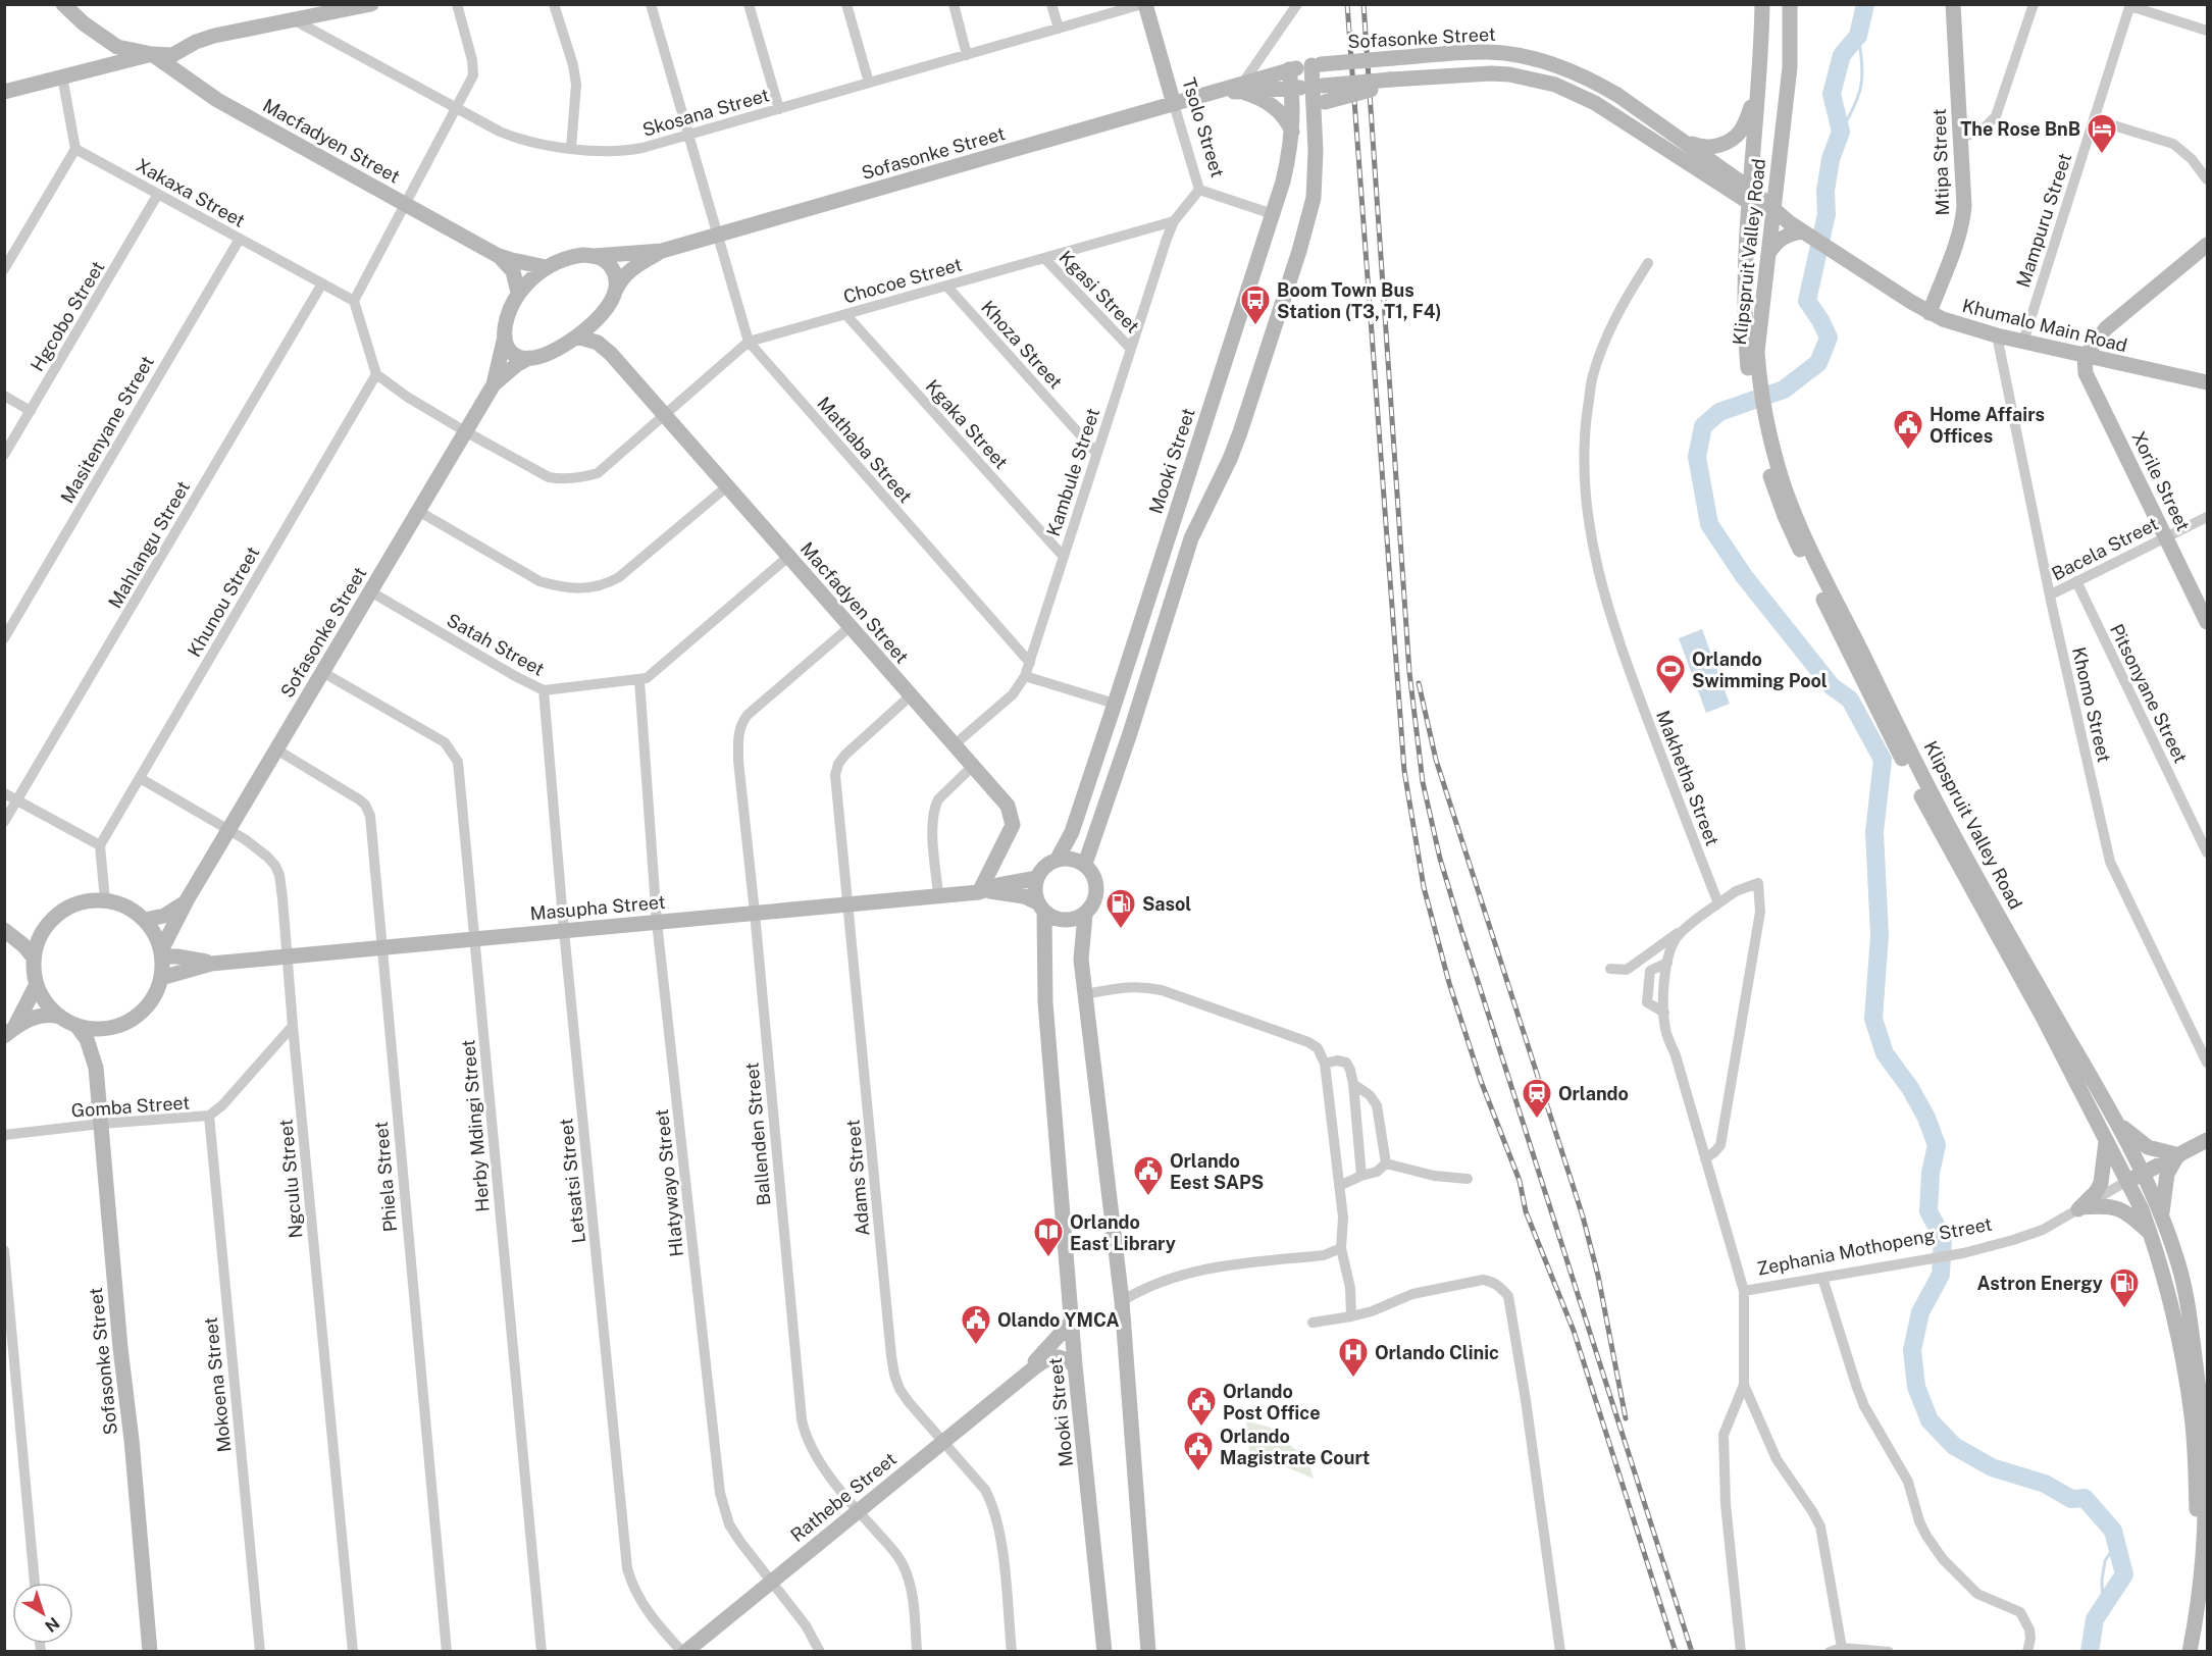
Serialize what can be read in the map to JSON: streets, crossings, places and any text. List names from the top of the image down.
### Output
{
  "streets": {
    "main road": [
      "Sofasonke Street",
      "Tsolo Street",
      "Macfadyen Street",
      "Mtipa Street",
      "Klipspruit Valley Road",
      "Khumalo Main Road",
      "Mooki Street",
      "Xorile Street",
      "Masupha Street",
      "Zephania Mothopeng Street",
      "Rathebe Street"
    ],
    "street": [
      "Skosana Street",
      "Xakaxa Street",
      "Mampuru Street",
      "Chocoe Street",
      "Kgasi Street",
      "Hgcobo Street",
      "Khoza Street",
      "Kgaka Street",
      "Masitenyane Street",
      "Mathaba Street",
      "Kambule Street",
      "Mahlangu Street",
      "Bacela Street",
      "Khunou Street",
      "Satah Street",
      "Pitsonyane Street",
      "Khomo Street",
      "Makhetha Street",
      "Gomba Street",
      "Herby Mdingi Street",
      "Ballenden Street",
      "Phiela Street",
      "Adams Street",
      "Ngculu Street",
      "Letsatsi Street",
      "Hlatywayo Street",
      "Mokoena Street"
    ]
  },
  "crossings": [
    ["Sofasonke Street", "Tsolo Street"],
    ["Sofasonke Street", "Macfadyen Street"],
    ["Sofasonke Street", "Klipspruit Valley Road"],
    ["Sofasonke Street", "Chocoe Street"],
    ["Sofasonke Street", "Khumalo Main Road"],
    ["Sofasonke Street", "Mathaba Street"],
    ["Sofasonke Street", "Mooki Street"],
    ["Sofasonke Street", "Satah Street"],
    ["Sofasonke Street", "Masupha Street"],
    ["Sofasonke Street", "Gomba Street"],
    ["Sofasonke Street", "Herby Mdingi Street"],
    ["Sofasonke Street", "Phiela Street"],
    ["Sofasonke Street", "Ngculu Street"],
    ["Skosana Street", "Tsolo Street"],
    ["Skosana Street", "Mathaba Street"],
    ["Tsolo Street", "Mooki Street"],
    ["Tsolo Street", "Kambule Street"],
    ["Macfadyen Street", "Chocoe Street"],
    ["Macfadyen Street", "Kambule Street"],
    ["Macfadyen Street", "Satah Street"],
    ["Macfadyen Street", "Masupha Street"],
    ["Macfadyen Street", "Ballenden Street"],
    ["Macfadyen Street", "Adams Street"],
    ["Mtipa Street", "Khumalo Main Road"],
    ["Xakaxa Street", "Hgcobo Street"],
    ["Xakaxa Street", "Masitenyane Street"],
    ["Xakaxa Street", "Mahlangu Street"],
    ["Mampuru Street", "Khumalo Main Road"],
    ["Klipspruit Valley Road", "Khumalo Main Road"],
    ["Klipspruit Valley Road", "Zephania Mothopeng Street"],
    ["Chocoe Street", "Kgasi Street"],
    ["Chocoe Street", "Khoza Street"],
    ["Chocoe Street", "Kgaka Street"],
    ["Chocoe Street", "Mathaba Street"],
    ["Chocoe Street", "Kambule Street"],
    ["Chocoe Street", "Khunou Street"],
    ["Kgasi Street", "Kambule Street"],
    ["Khumalo Main Road", "Xorile Street"],
    ["Khumalo Main Road", "Khomo Street"],
    ["Khoza Street", "Kambule Street"],
    ["Kgaka Street", "Kambule Street"],
    ["Mathaba Street", "Kambule Street"],
    ["Mooki Street", "Masupha Street"],
    ["Mooki Street", "Rathebe Street"],
    ["Xorile Street", "Bacela Street"],
    ["Bacela Street", "Pitsonyane Street"],
    ["Bacela Street", "Khomo Street"],
    ["Khunou Street", "Ngculu Street"],
    ["Satah Street", "Letsatsi Street"],
    ["Satah Street", "Hlatywayo Street"],
    ["Masupha Street", "Herby Mdingi Street"],
    ["Masupha Street", "Ballenden Street"],
    ["Masupha Street", "Phiela Street"],
    ["Masupha Street", "Adams Street"],
    ["Masupha Street", "Ngculu Street"],
    ["Masupha Street", "Letsatsi Street"],
    ["Masupha Street", "Hlatywayo Street"],
    ["Gomba Street", "Ngculu Street"],
    ["Gomba Street", "Mokoena Street"],
    ["Ballenden Street", "Rathebe Street"],
    ["Adams Street", "Rathebe Street"],
    ["Letsatsi Street", "Rathebe Street"],
    ["Hlatywayo Street", "Rathebe Street"]
  ],
  "places": {
    "hotel": ["The Rose BnB"],
    "bus stop": ["Boom Town Bus Station (T3, T1, F4)"],
    "public building": [
      "Home Affairs Offices",
      "Orlando Eest SAPS",
      "Olando YMCA",
      "Orlando Post Office",
      "Orlando Magistrate Court"
    ],
    "sports": ["Orlando Swimming Pool"],
    "fuel station": ["Sasol", "Astron Energy"],
    "station": ["Orlando"],
    "library": ["Orlando East Library"],
    "hospital": ["Orlando Clinic"]
  },
  "north": "bottom right"
}
